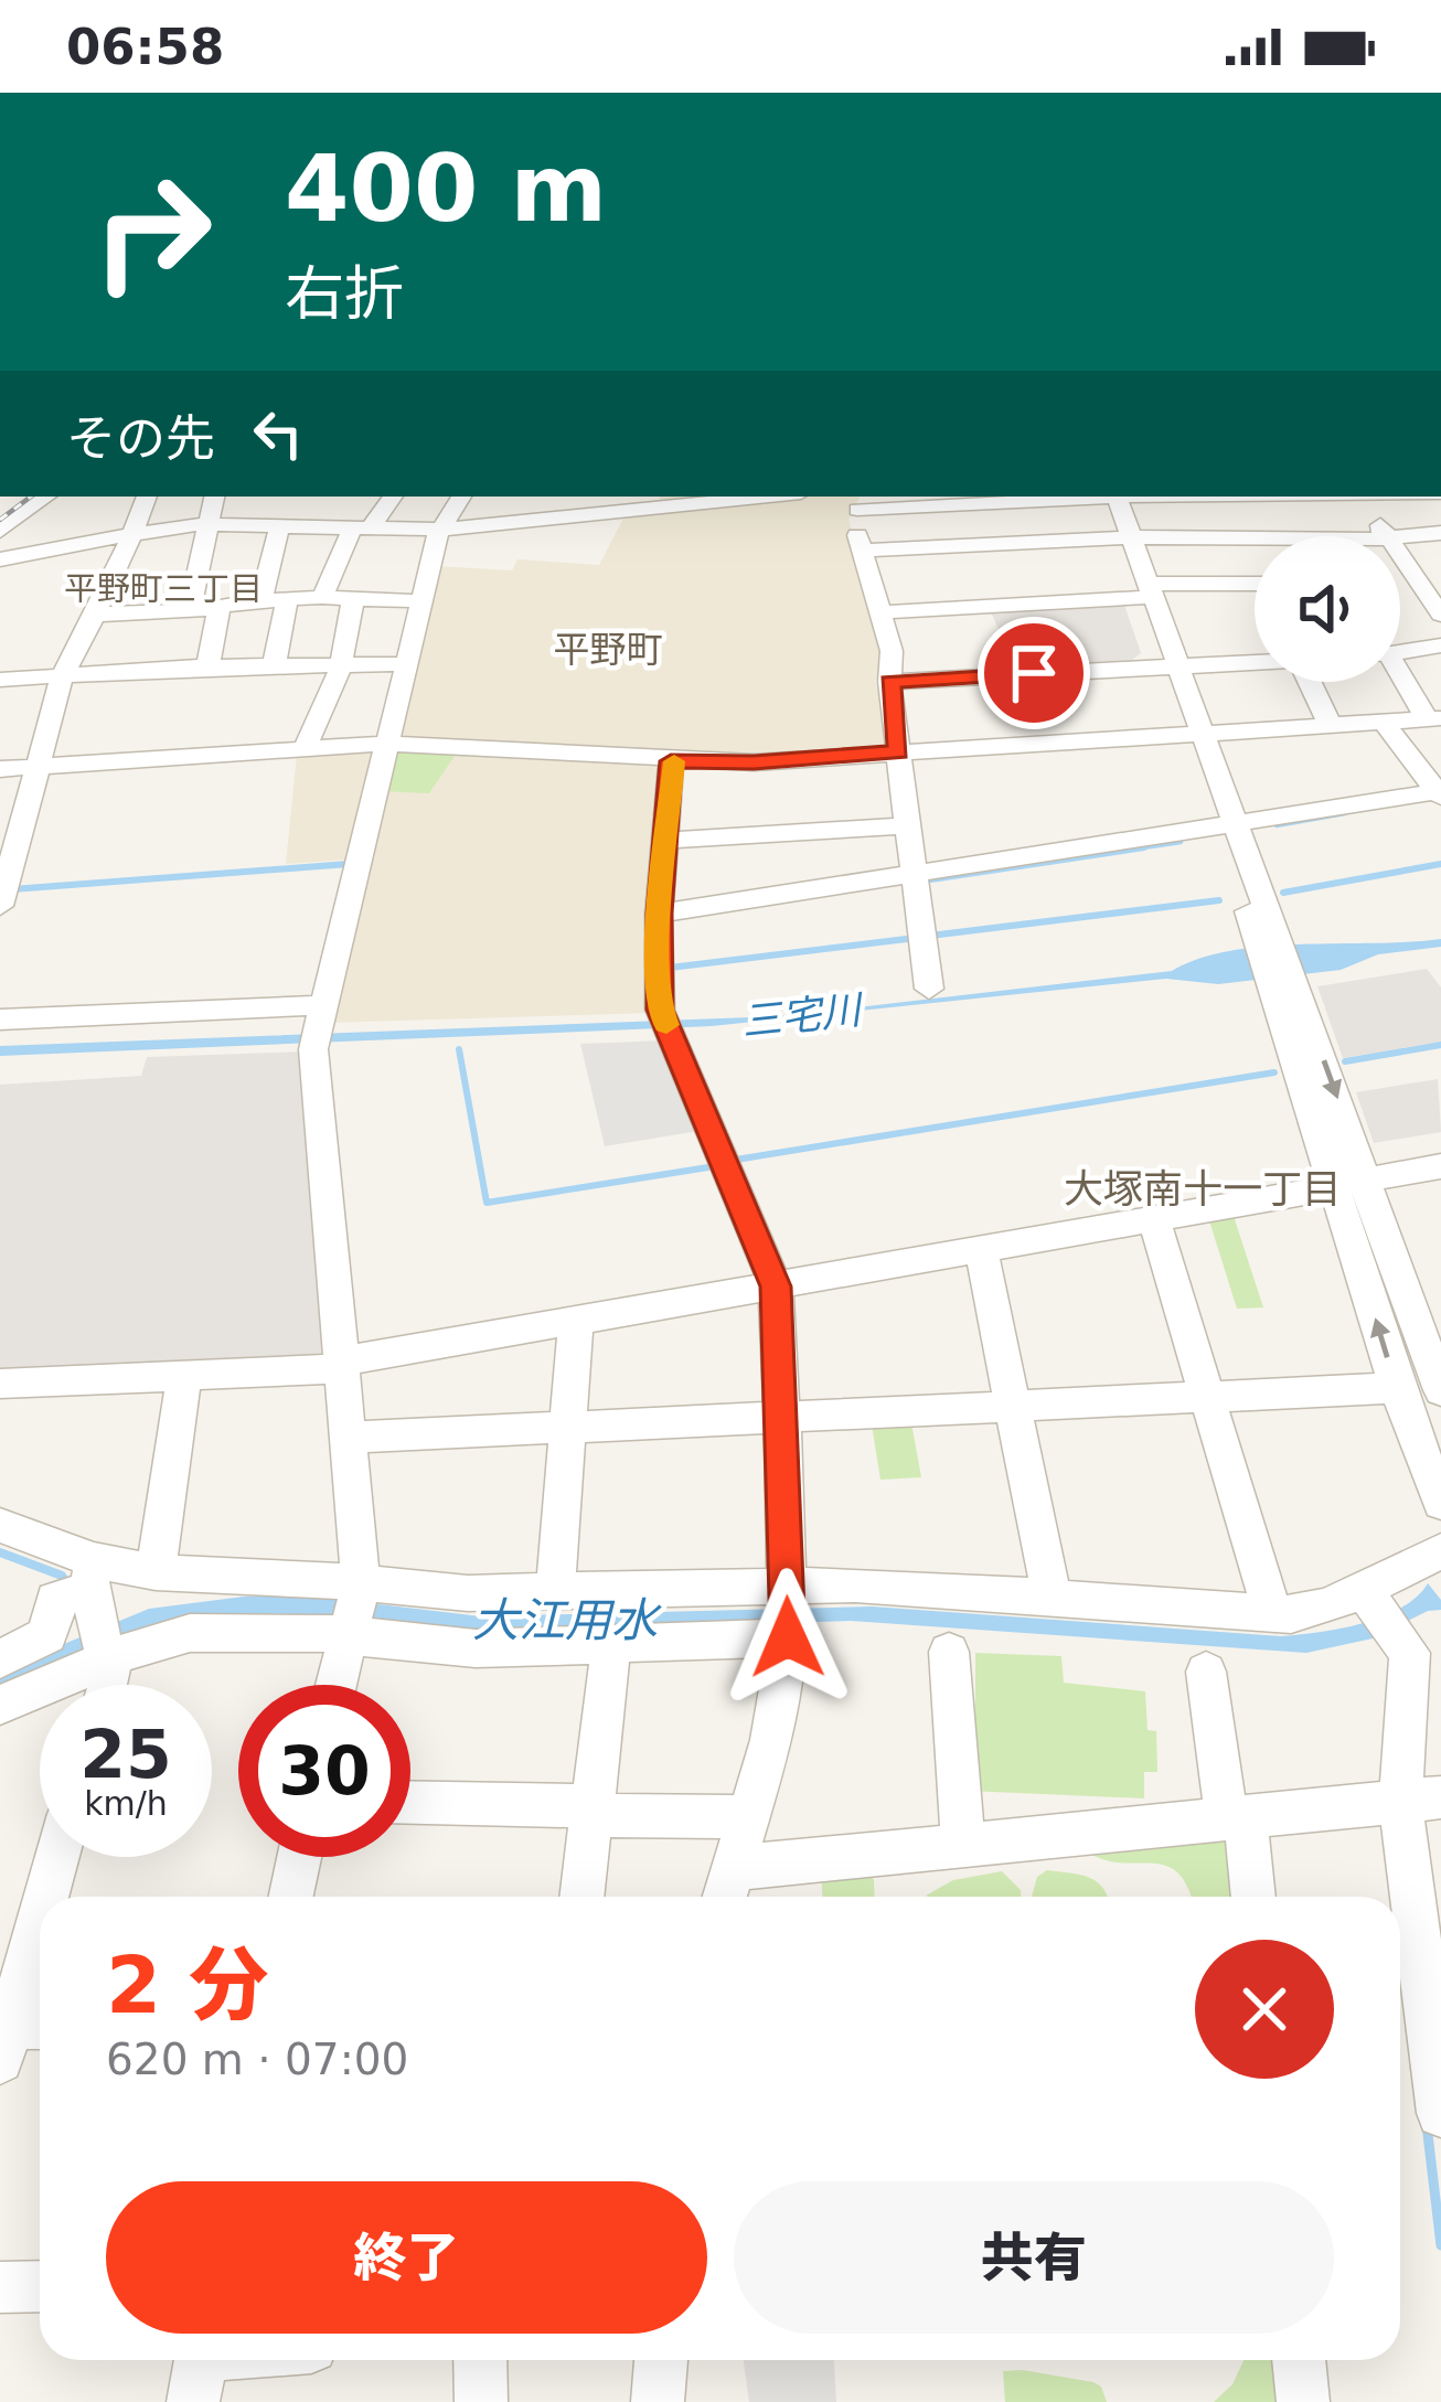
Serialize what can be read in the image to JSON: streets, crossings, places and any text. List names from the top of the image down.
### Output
{
  "districts": ["平野町三丁目", "平野町", "大塚南十一丁目"],
  "water": ["三宅川", "大江用水"],
  "page": {
    "status": "06:58",
    "turn": ["400 m", "右折"],
    "then": "その先",
    "speed": "25 km/h",
    "limit": "30",
    "heading": ["2 分", "620 m · 07:00"],
    "buttons": ["終了", "共有"]
  }
}
